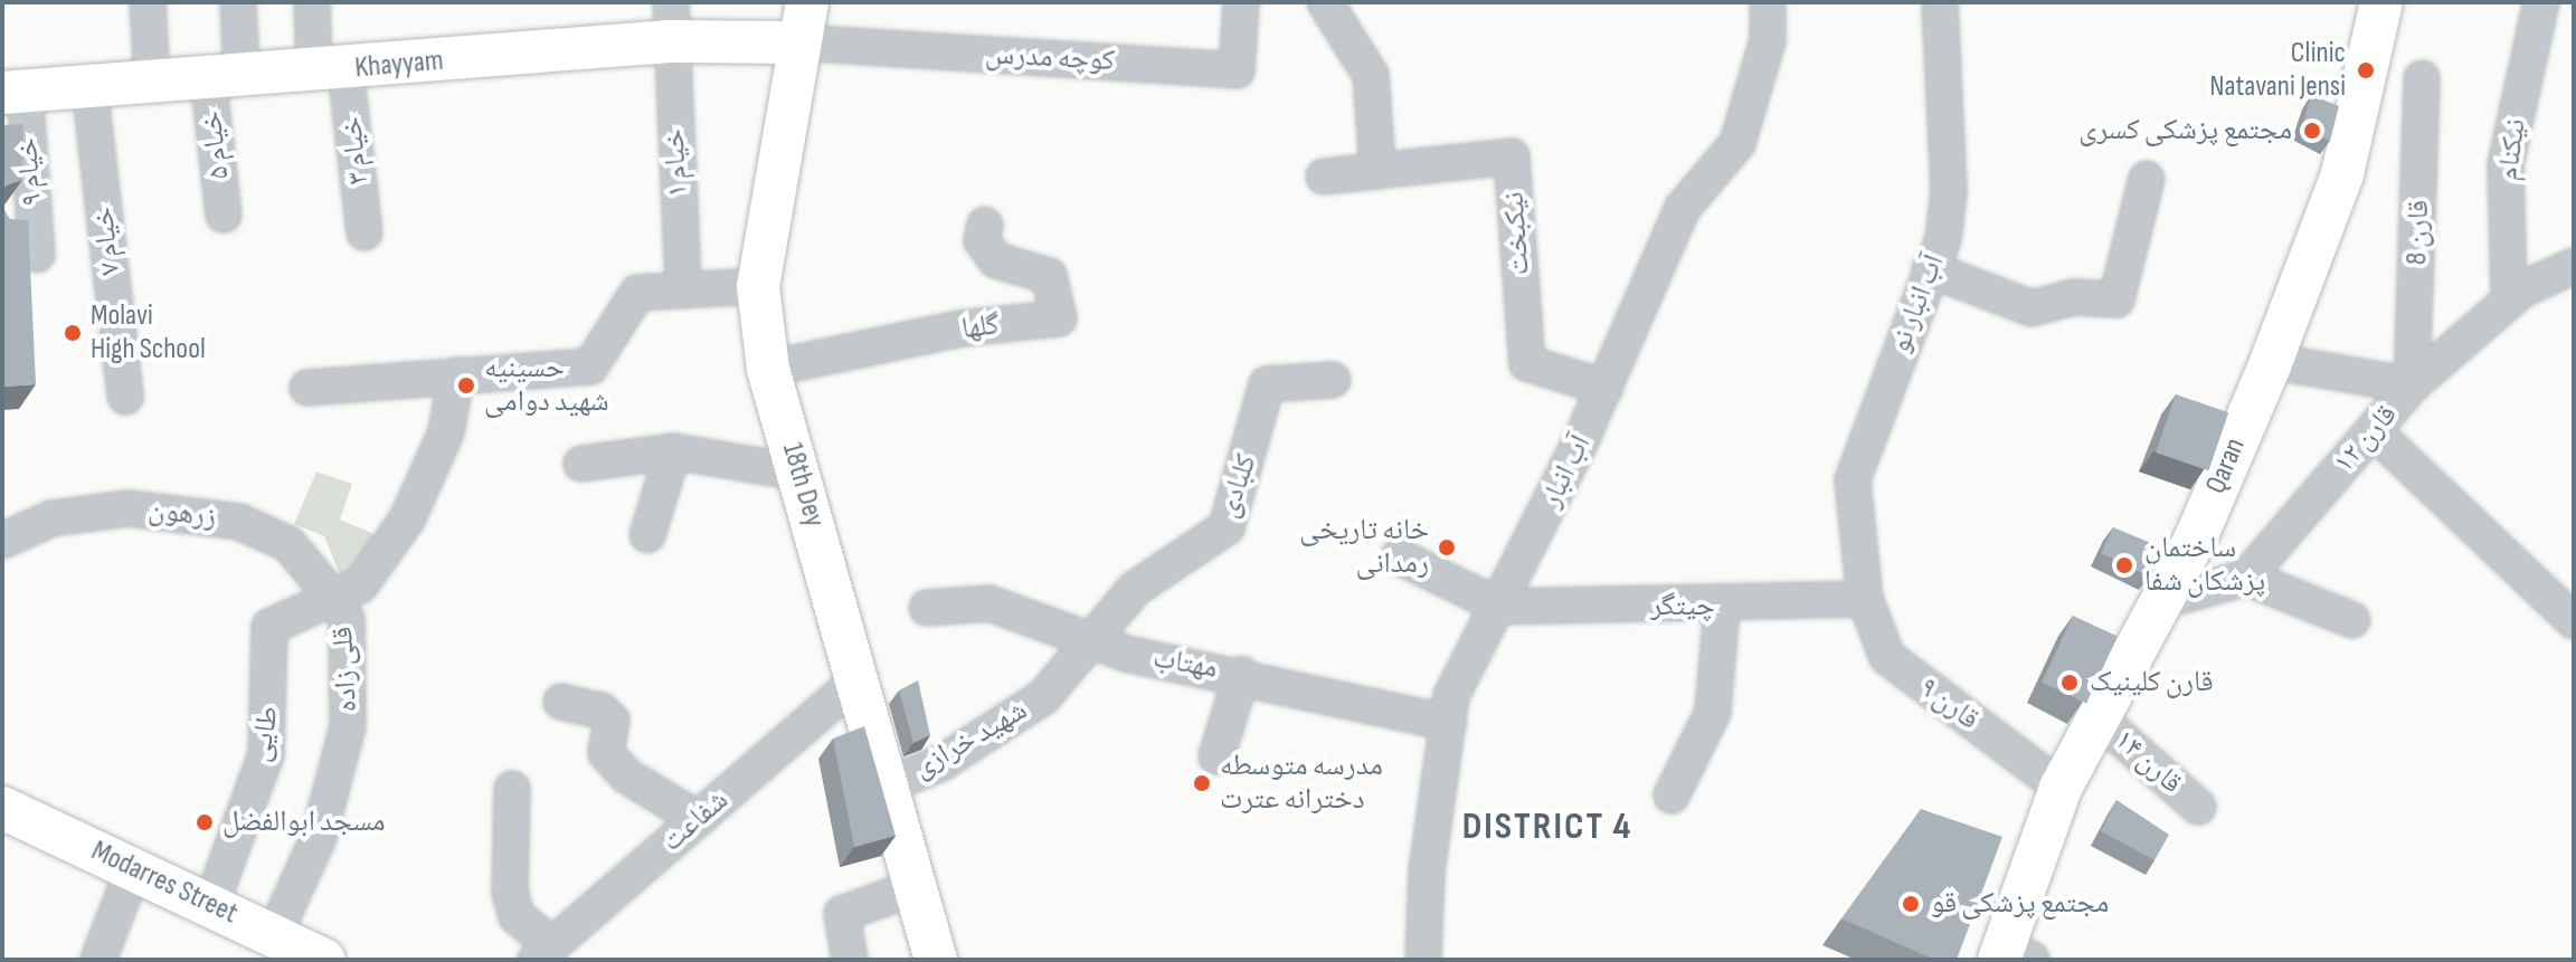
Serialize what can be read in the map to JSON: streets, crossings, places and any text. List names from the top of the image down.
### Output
{
  "streets": {
    "main road": [
      "Khayyam",
      "Qaran",
      "18th Dey",
      "Modarres Street"
    ],
    "street": [
      "کوچه مدرس",
      "خیام ۵",
      "نیکنام",
      "خیام ۳",
      "خیام ۱",
      "خیام ۹",
      "قارن 8",
      "نیکبخت",
      "خیام ۷",
      "آب انبار نو",
      "گلها",
      "قارن ۱۲",
      "آب انبار",
      "کلبادی",
      "زرهون",
      "چیتگر",
      "مهتاب",
      "قلی زاده",
      "قارن ٩",
      "طایی",
      "شهید خرازی",
      "قارن ۱۴",
      "شفاعت"
    ]
  },
  "crossings": [
    ["کوچه مدرس", "Khayyam"],
    ["کوچه مدرس", "18th Dey"],
    ["Khayyam", "خیام ۵"],
    ["Khayyam", "خیام ۳"],
    ["Khayyam", "خیام ۱"],
    ["Khayyam", "خیام ۹"],
    ["Khayyam", "خیام ۷"],
    ["Khayyam", "18th Dey"],
    ["نیکنام", "قارن ۱۲"],
    ["قارن 8", "قارن ۱۲"],
    ["نیکبخت", "آب انبار"],
    ["آب انبار نو", "چیتگر"],
    ["آب انبار نو", "قارن ٩"],
    ["گلها", "18th Dey"],
    ["Qaran", "قارن ٩"],
    ["Qaran", "قارن ۱۴"],
    ["آب انبار", "چیتگر"],
    ["آب انبار", "مهتاب"],
    ["18th Dey", "شهید خرازی"],
    ["18th Dey", "شفاعت"],
    ["کلبادی", "مهتاب"],
    ["کلبادی", "شهید خرازی"],
    ["زرهون", "قلی زاده"],
    ["زرهون", "طایی"],
    ["چیتگر", "قارن ٩"],
    ["مهتاب", "شهید خرازی"],
    ["قلی زاده", "طایی"],
    ["قلی زاده", "Modarres Street"],
    ["طایی", "Modarres Street"]
  ],
  "districts": ["DISTRICT 4"],
  "places": [
    "Clinic Natavani Jensi",
    "مجتمع پزشکی کسری",
    "Molavi High School",
    "حسینیه شهید دوامی",
    "خانه تاریخی رمدانی",
    "ساختمان پزشکان شفا",
    "قارن کلینیک",
    "مدرسه متوسطه دخترانه عترت",
    "مسجد ابوالفضل",
    "مجتمع پزشکی قو"
  ]
}
